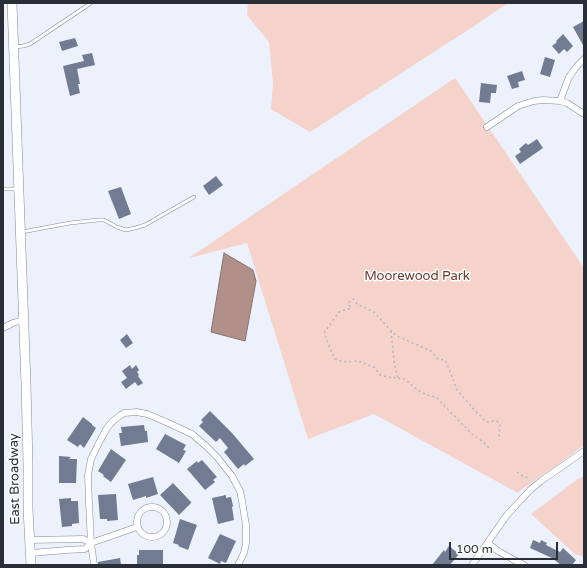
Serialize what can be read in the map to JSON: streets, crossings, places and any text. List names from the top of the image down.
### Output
{
  "streets": {
    "main road": ["East Broadway"]
  },
  "parks": ["Moorewood Park"],
  "scale_bar": "100 m"
}
